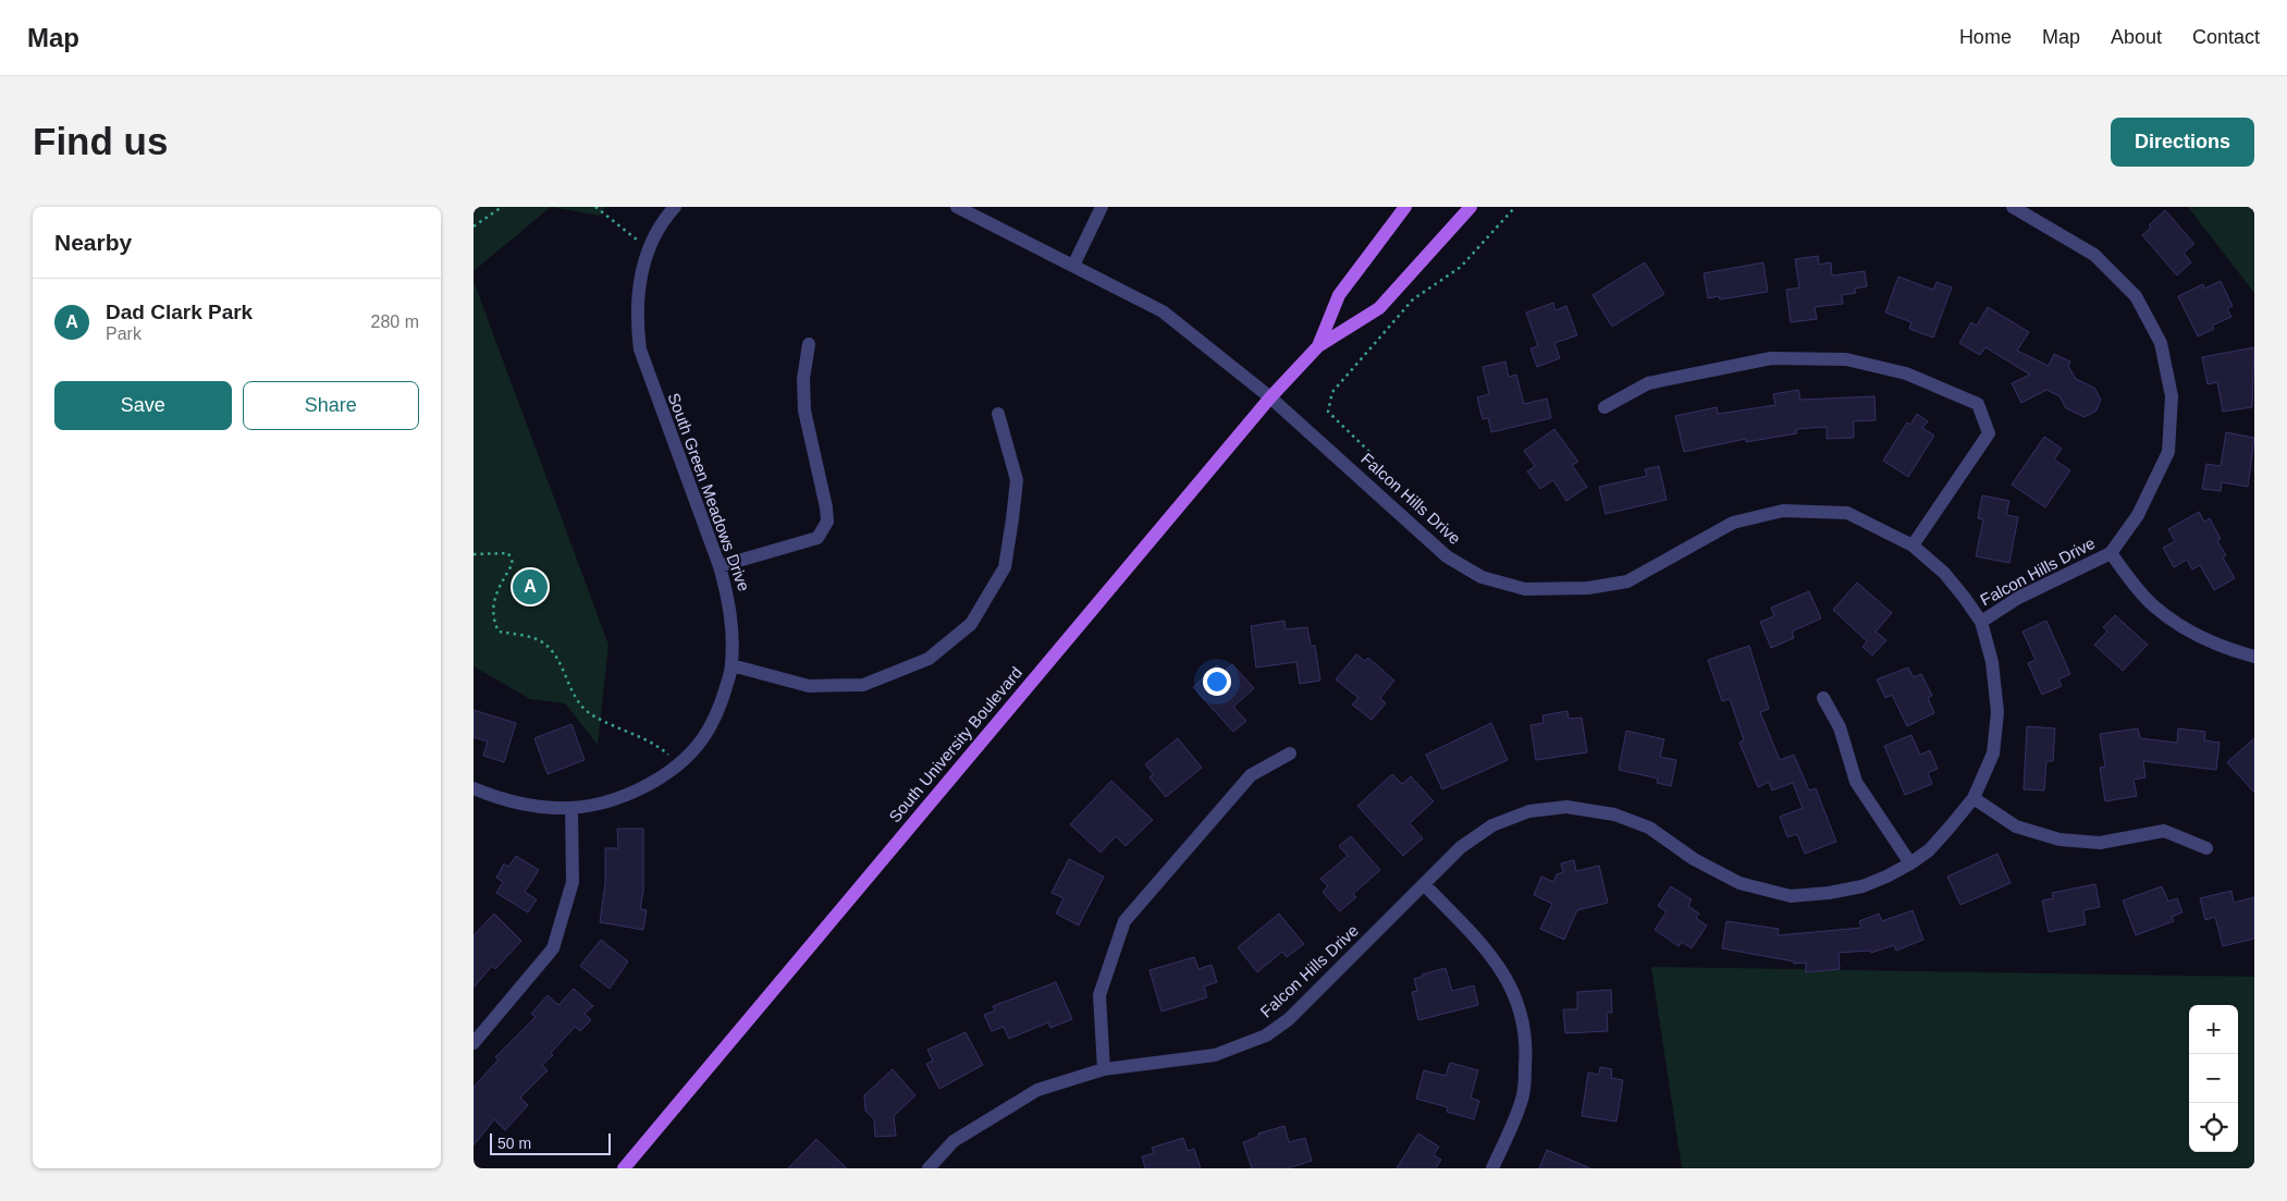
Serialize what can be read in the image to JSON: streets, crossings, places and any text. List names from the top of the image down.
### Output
{
  "streets": {
    "main road": ["South University Boulevard"],
    "street": ["South Green Meadows Drive", "Falcon Hills Drive"]
  },
  "crossings": [
    ["Falcon Hills Drive", "South University Boulevard"]
  ],
  "scale_bar": "50 m",
  "page": {
    "header": "Map",
    "nav": [
      "Home",
      "Map",
      "About",
      "Contact"
    ],
    "buttons": [
      "Directions",
      ["Save", "Share"]
    ],
    "title": "Find us",
    "heading": "Nearby",
    "list": [
      {
        "mark": "A",
        "name": "Dad Clark Park",
        "note": "Park",
        "value": "280 m"
      }
    ],
    "pins": "A",
    "map_buttons": ["+", "−"],
    "scale": "50 m"
  }
}
